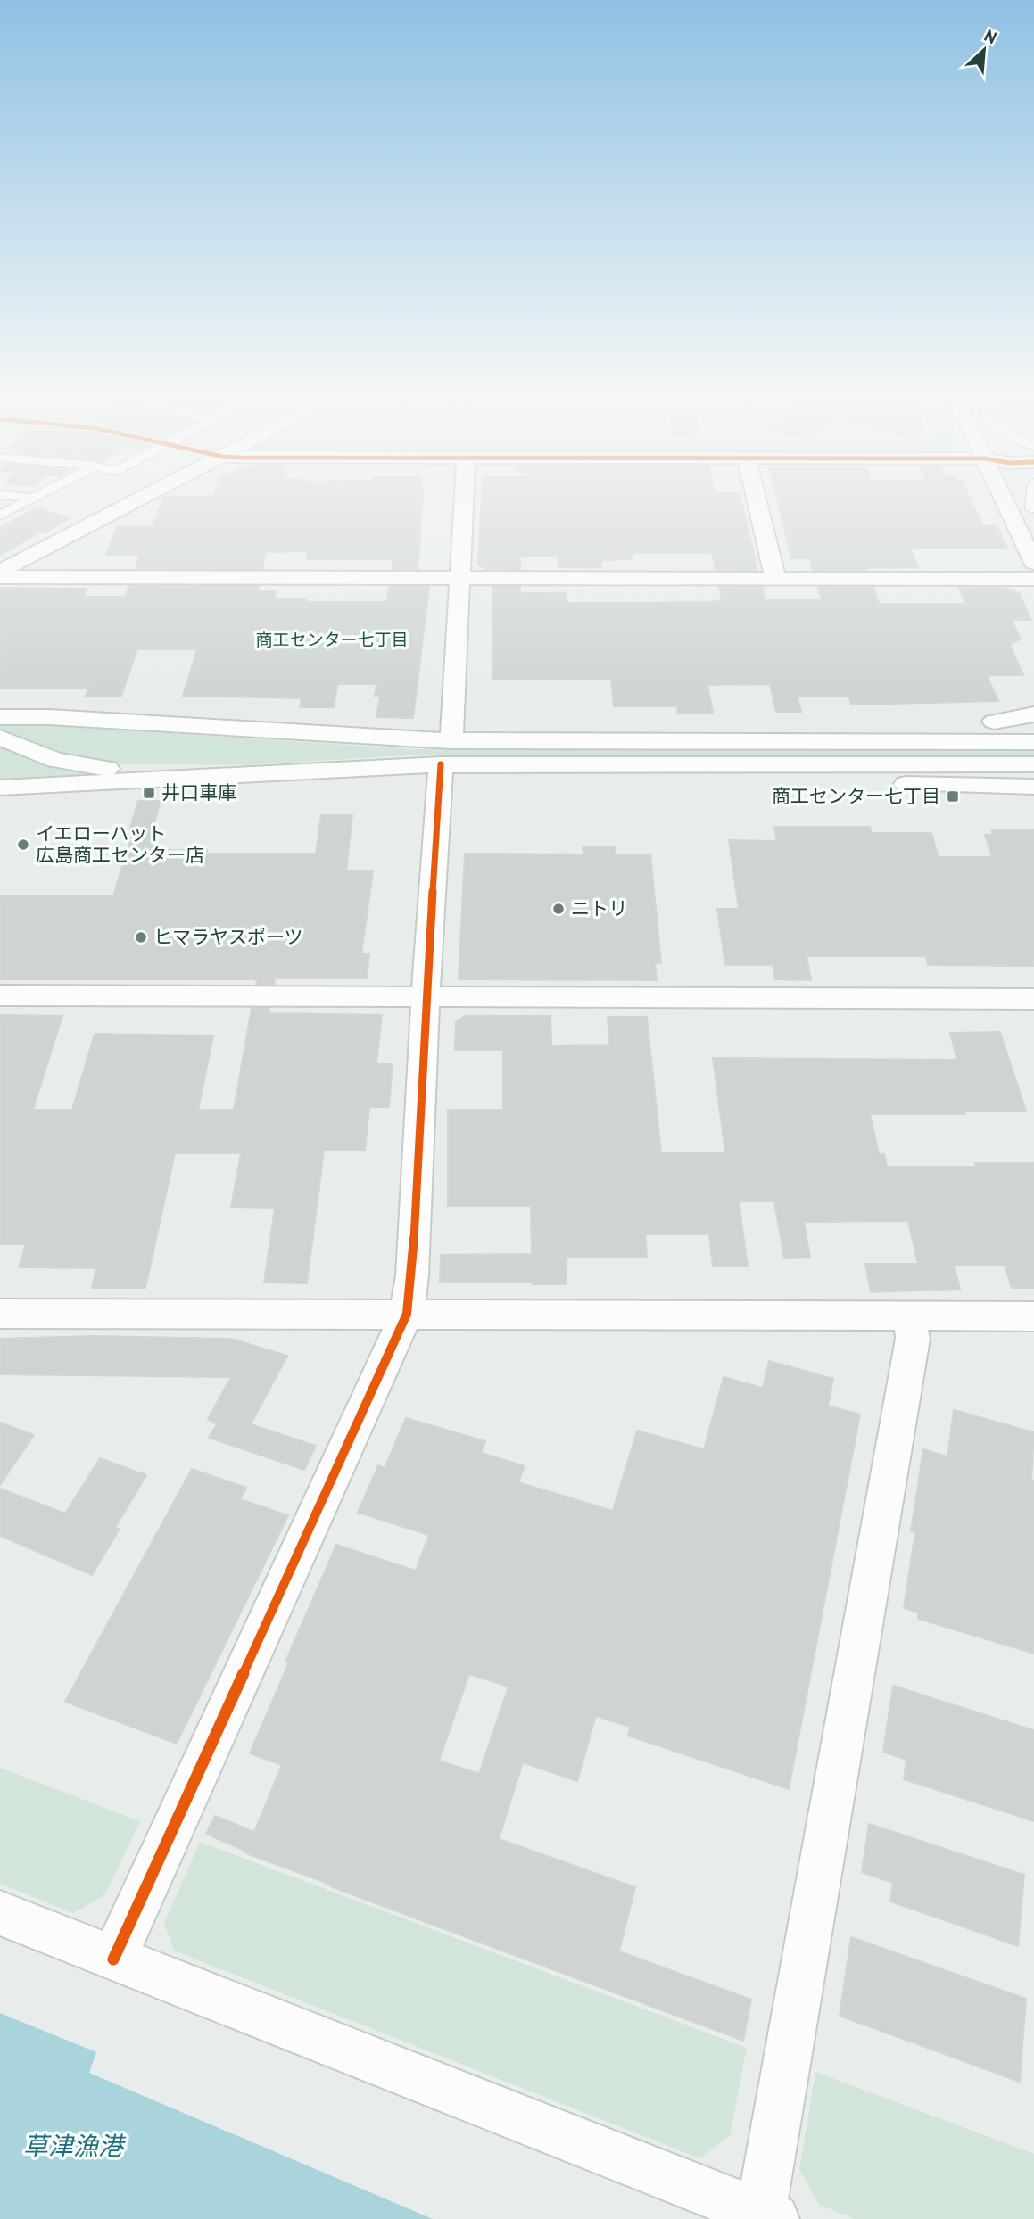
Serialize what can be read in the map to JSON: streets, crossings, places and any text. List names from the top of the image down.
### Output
{
  "districts": ["商工センター七丁目"],
  "water": ["草津漁港"],
  "places": {
    "transit": ["井口車庫", "商工センター七丁目"],
    "other": ["イエローハット 広島商工センター店", "ニトリ", "ヒマラヤスポーツ"]
  },
  "north": "top right"
}
